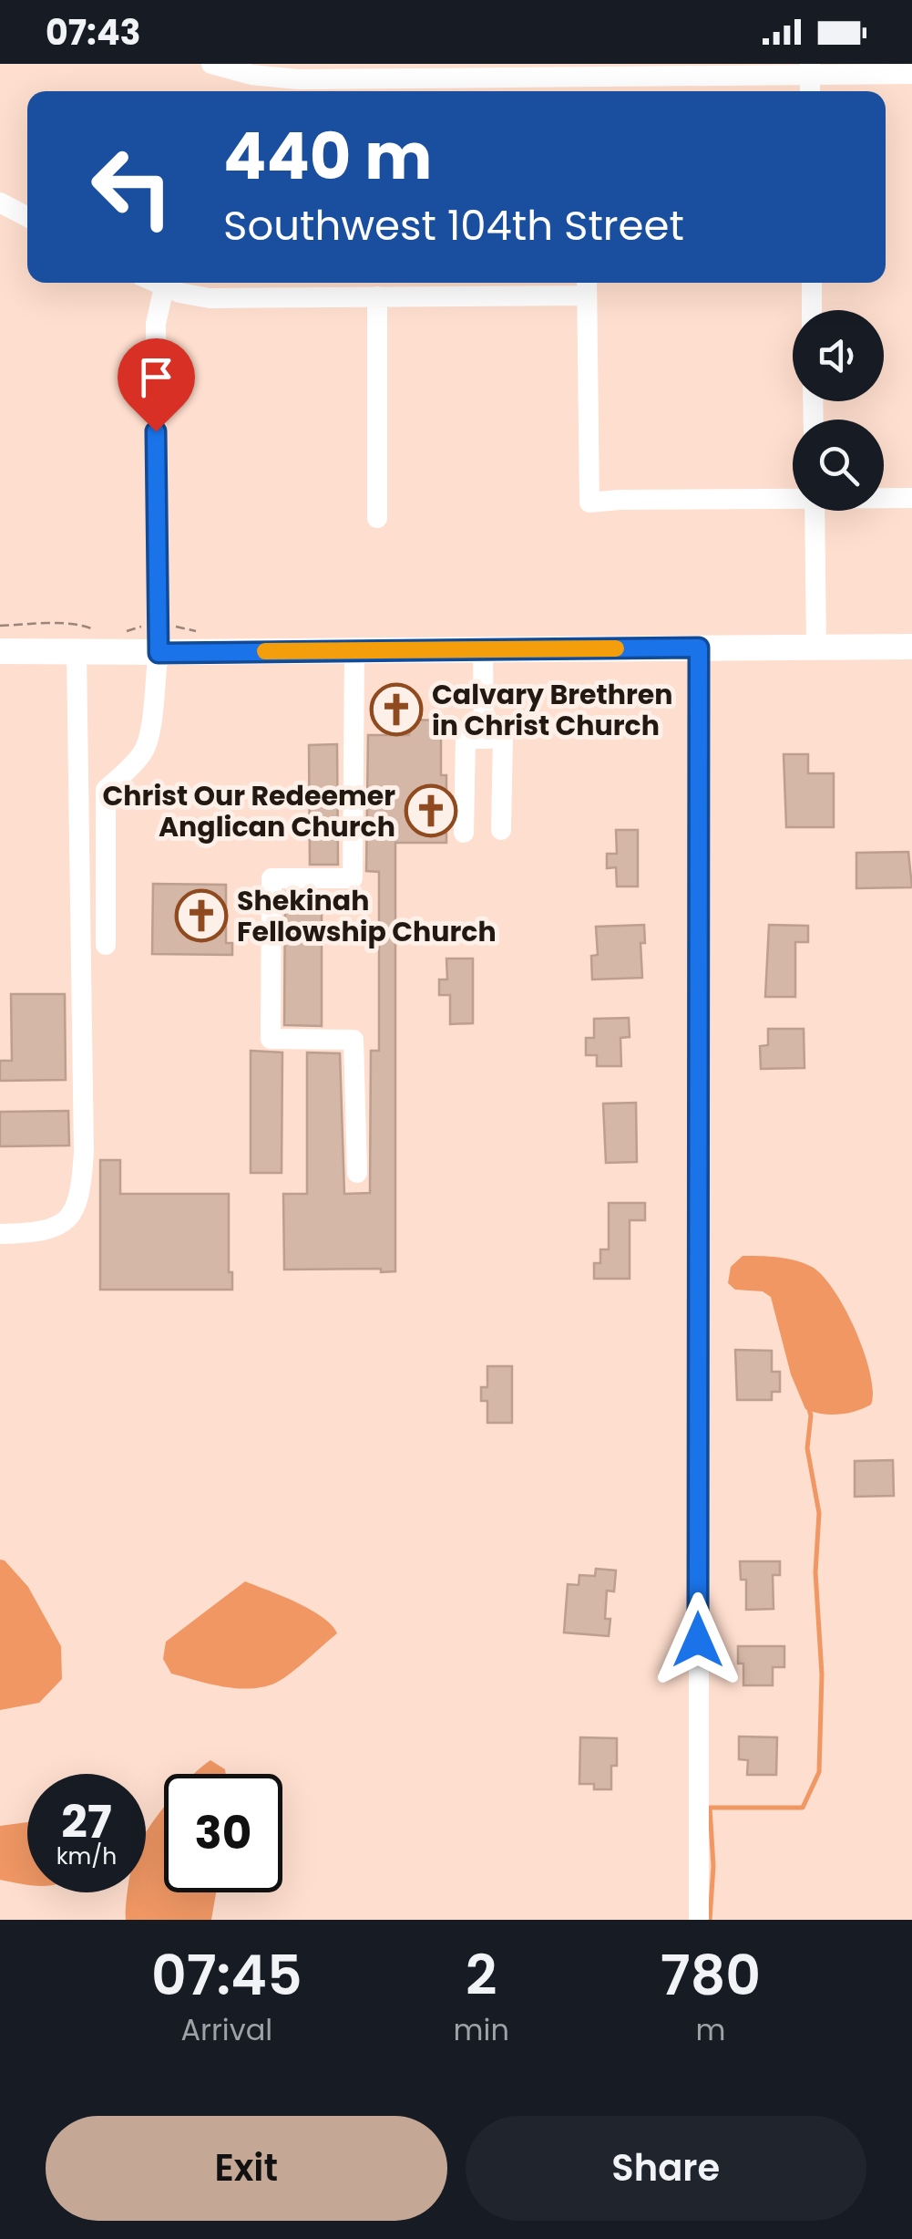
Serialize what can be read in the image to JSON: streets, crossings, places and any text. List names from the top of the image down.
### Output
{
  "places": {
    "church": ["Calvary Brethren in Christ Church", "Christ Our Redeemer Anglican Church", "Shekinah Fellowship Church"]
  },
  "page": {
    "status": "07:43",
    "turn": ["440 m", "Southwest 104th Street"],
    "speed": "27 km/h",
    "limit": "30",
    "eta": [
      "07:45",
      "Arrival",
      "2",
      "min",
      "780",
      "m"
    ],
    "buttons": ["Exit", "Share"]
  }
}
